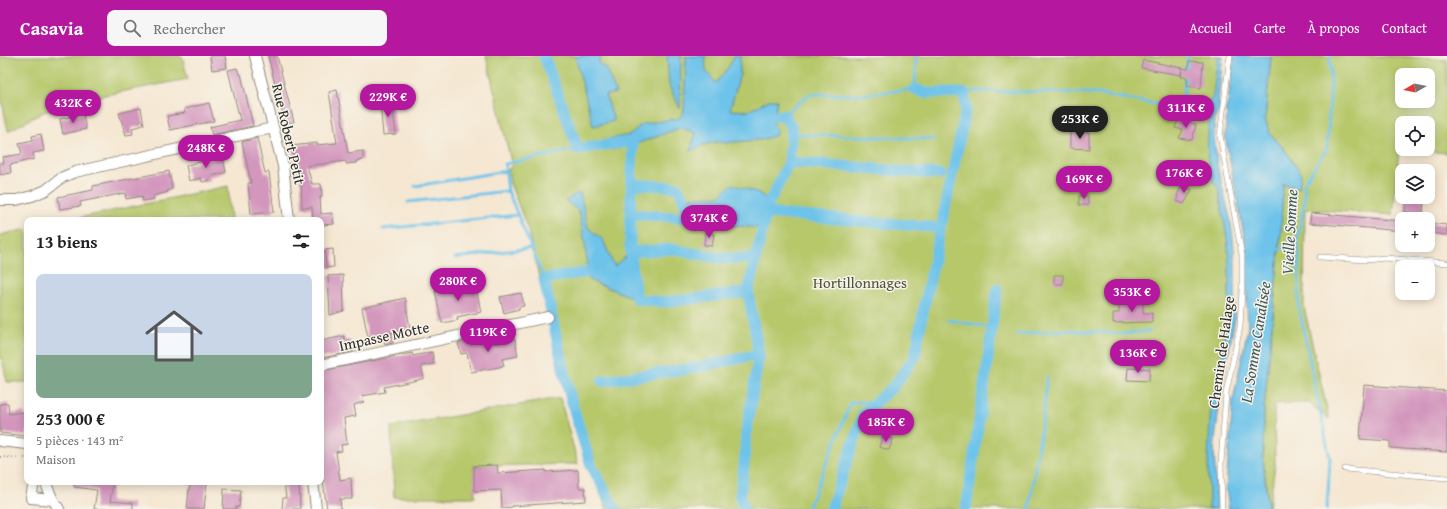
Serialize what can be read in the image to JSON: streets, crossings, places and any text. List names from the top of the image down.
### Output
{
  "streets": {
    "street": ["Rue Robert Petit", "Impasse Motte"],
    "lane": ["Chemin de Halage"]
  },
  "water": ["Vieille Somme", "La Somme Canalisée"],
  "parks": ["Hortillonnages"],
  "north": "left",
  "page": {
    "header": "Casavia",
    "search": "Rechercher",
    "nav": [
      "Accueil",
      "Carte",
      "À propos",
      "Contact"
    ],
    "map_buttons": ["+", "−"],
    "price": [
      "229K €",
      "432K €",
      "311K €",
      "253K €",
      "248K €",
      "176K €",
      "169K €",
      "374K €",
      "280K €",
      "353K €",
      "119K €",
      "136K €",
      "185K €"
    ],
    "heading": "13 biens",
    "list": [
      {
        "name": "253 000 €",
        "note": "5 pièces · 143 m² · Maison"
      }
    ]
  }
}
